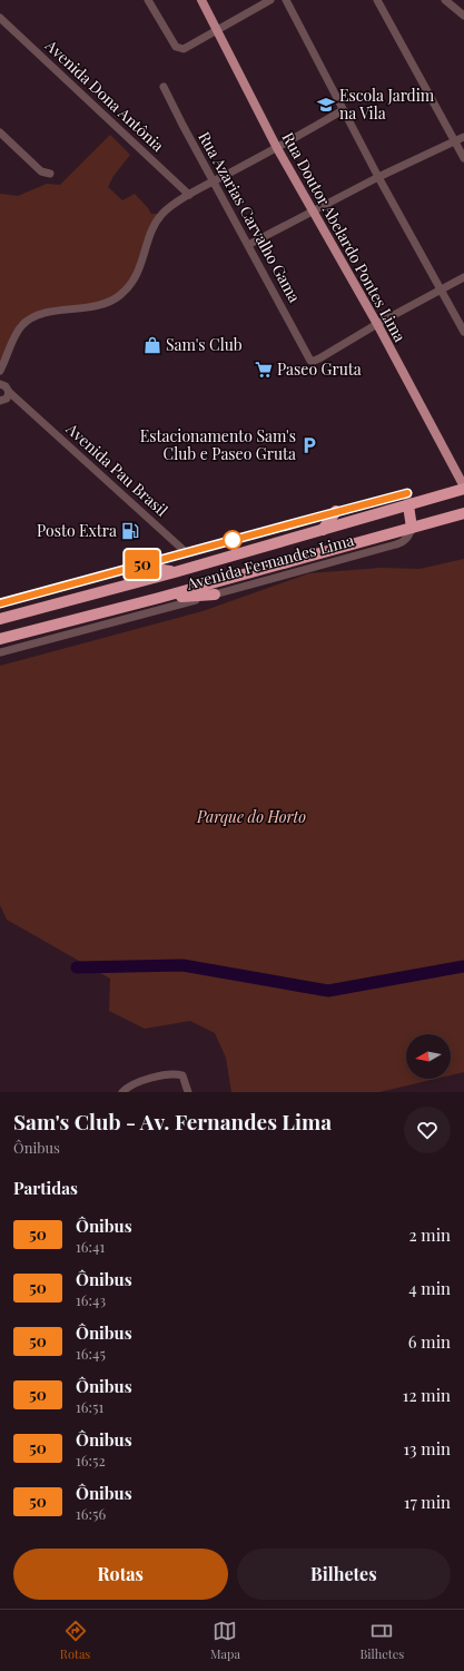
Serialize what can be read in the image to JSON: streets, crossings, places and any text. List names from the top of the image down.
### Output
{
  "streets": {
    "highway": ["Avenida Fernandes Lima"],
    "main road": ["Rua Doutor Abelardo Pontes Lima"],
    "street": ["Avenida Dona Antônia", "Rua Azarias Carvalho Gama", "Avenida Pau Brasil"]
  },
  "crossings": [
    ["Rua Azarias Carvalho Gama", "Rua Doutor Abelardo Pontes Lima"],
    ["Rua Doutor Abelardo Pontes Lima", "Avenida Fernandes Lima"],
    ["Avenida Pau Brasil", "Avenida Fernandes Lima"]
  ],
  "parks": ["Parque do Horto"],
  "places": {
    "school or university": ["Escola Jardim na Vila"],
    "shop": ["Sam's Club"],
    "supermarket": ["Paseo Gruta"],
    "parking": ["Estacionamento Sam's Club e Paseo Gruta"],
    "fuel station": ["Posto Extra"]
  },
  "lines": ["bus line 50"],
  "north": "left",
  "page": {
    "on_map": "50",
    "heading": [
      ["Sam's Club - Av. Fernandes Lima", "Ônibus"],
      "Partidas"
    ],
    "list": [
      {
        "mark": "50",
        "name": "Ônibus",
        "note": "16:41",
        "value": "2 min"
      },
      {
        "mark": "50",
        "name": "Ônibus",
        "note": "16:43",
        "value": "4 min"
      },
      {
        "mark": "50",
        "name": "Ônibus",
        "note": "16:45",
        "value": "6 min"
      },
      {
        "mark": "50",
        "name": "Ônibus",
        "note": "16:51",
        "value": "12 min"
      },
      {
        "mark": "50",
        "name": "Ônibus",
        "note": "16:52",
        "value": "13 min"
      },
      {
        "mark": "50",
        "name": "Ônibus",
        "note": "16:56",
        "value": "17 min"
      }
    ],
    "buttons": ["Rotas", "Bilhetes"],
    "tabs": ["Rotas", "Mapa", "Bilhetes"]
  }
}
